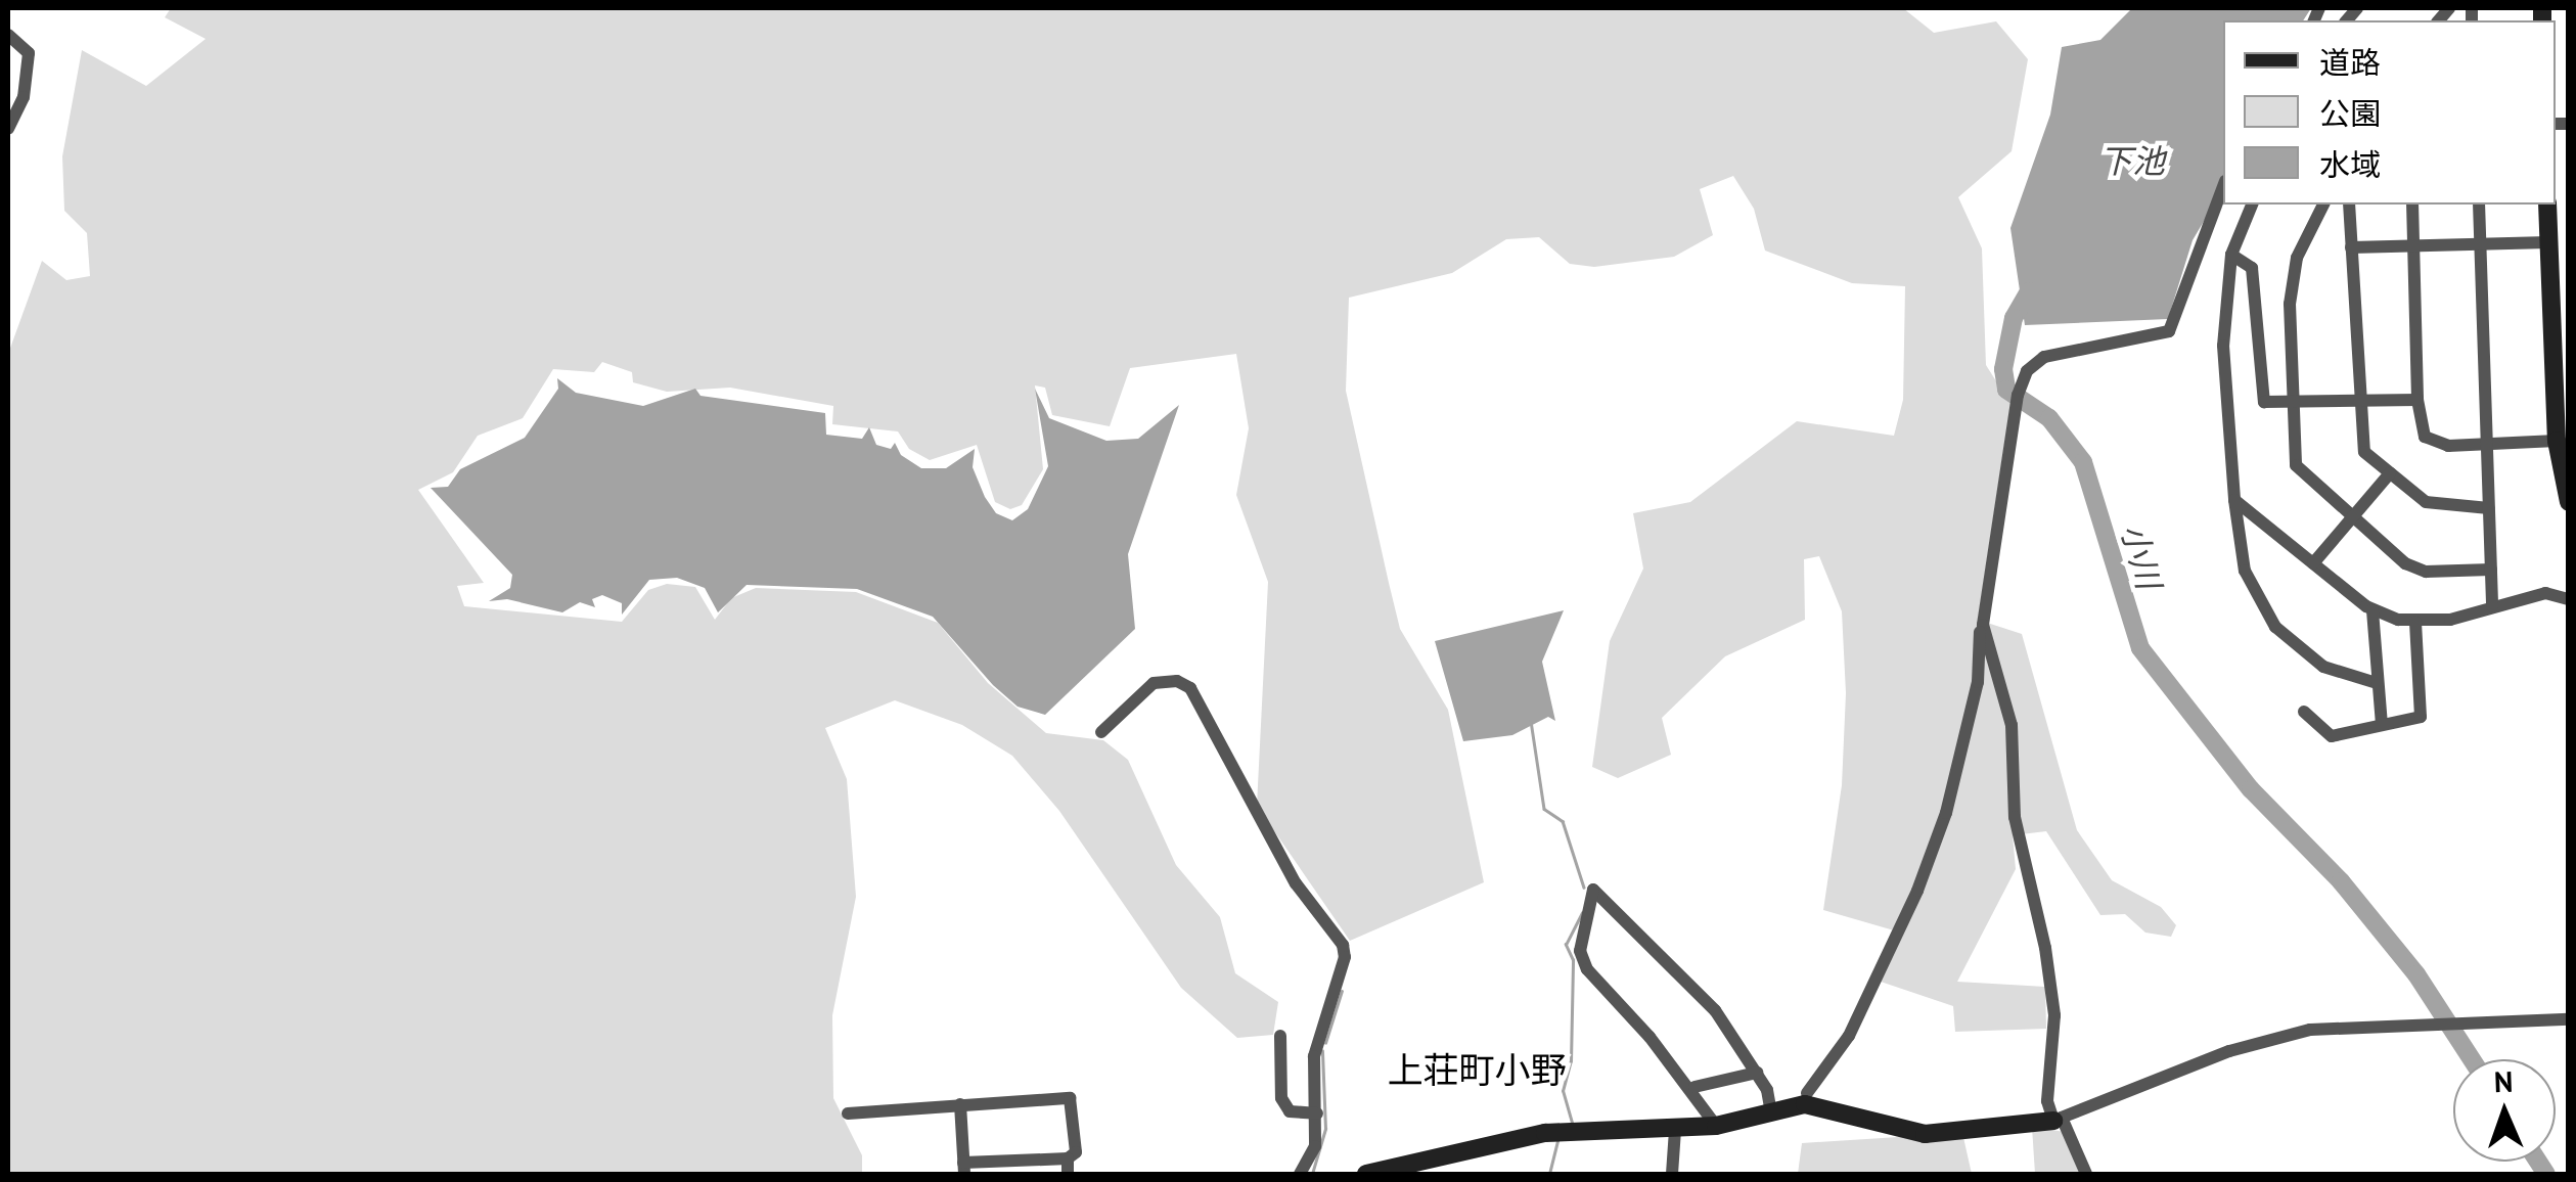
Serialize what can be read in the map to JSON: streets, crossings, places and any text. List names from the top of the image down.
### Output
{
  "districts": ["上荘町小野"],
  "water": ["下池", "小川"],
  "legend": ["道路", "公園", "水域"],
  "north": "top"
}
